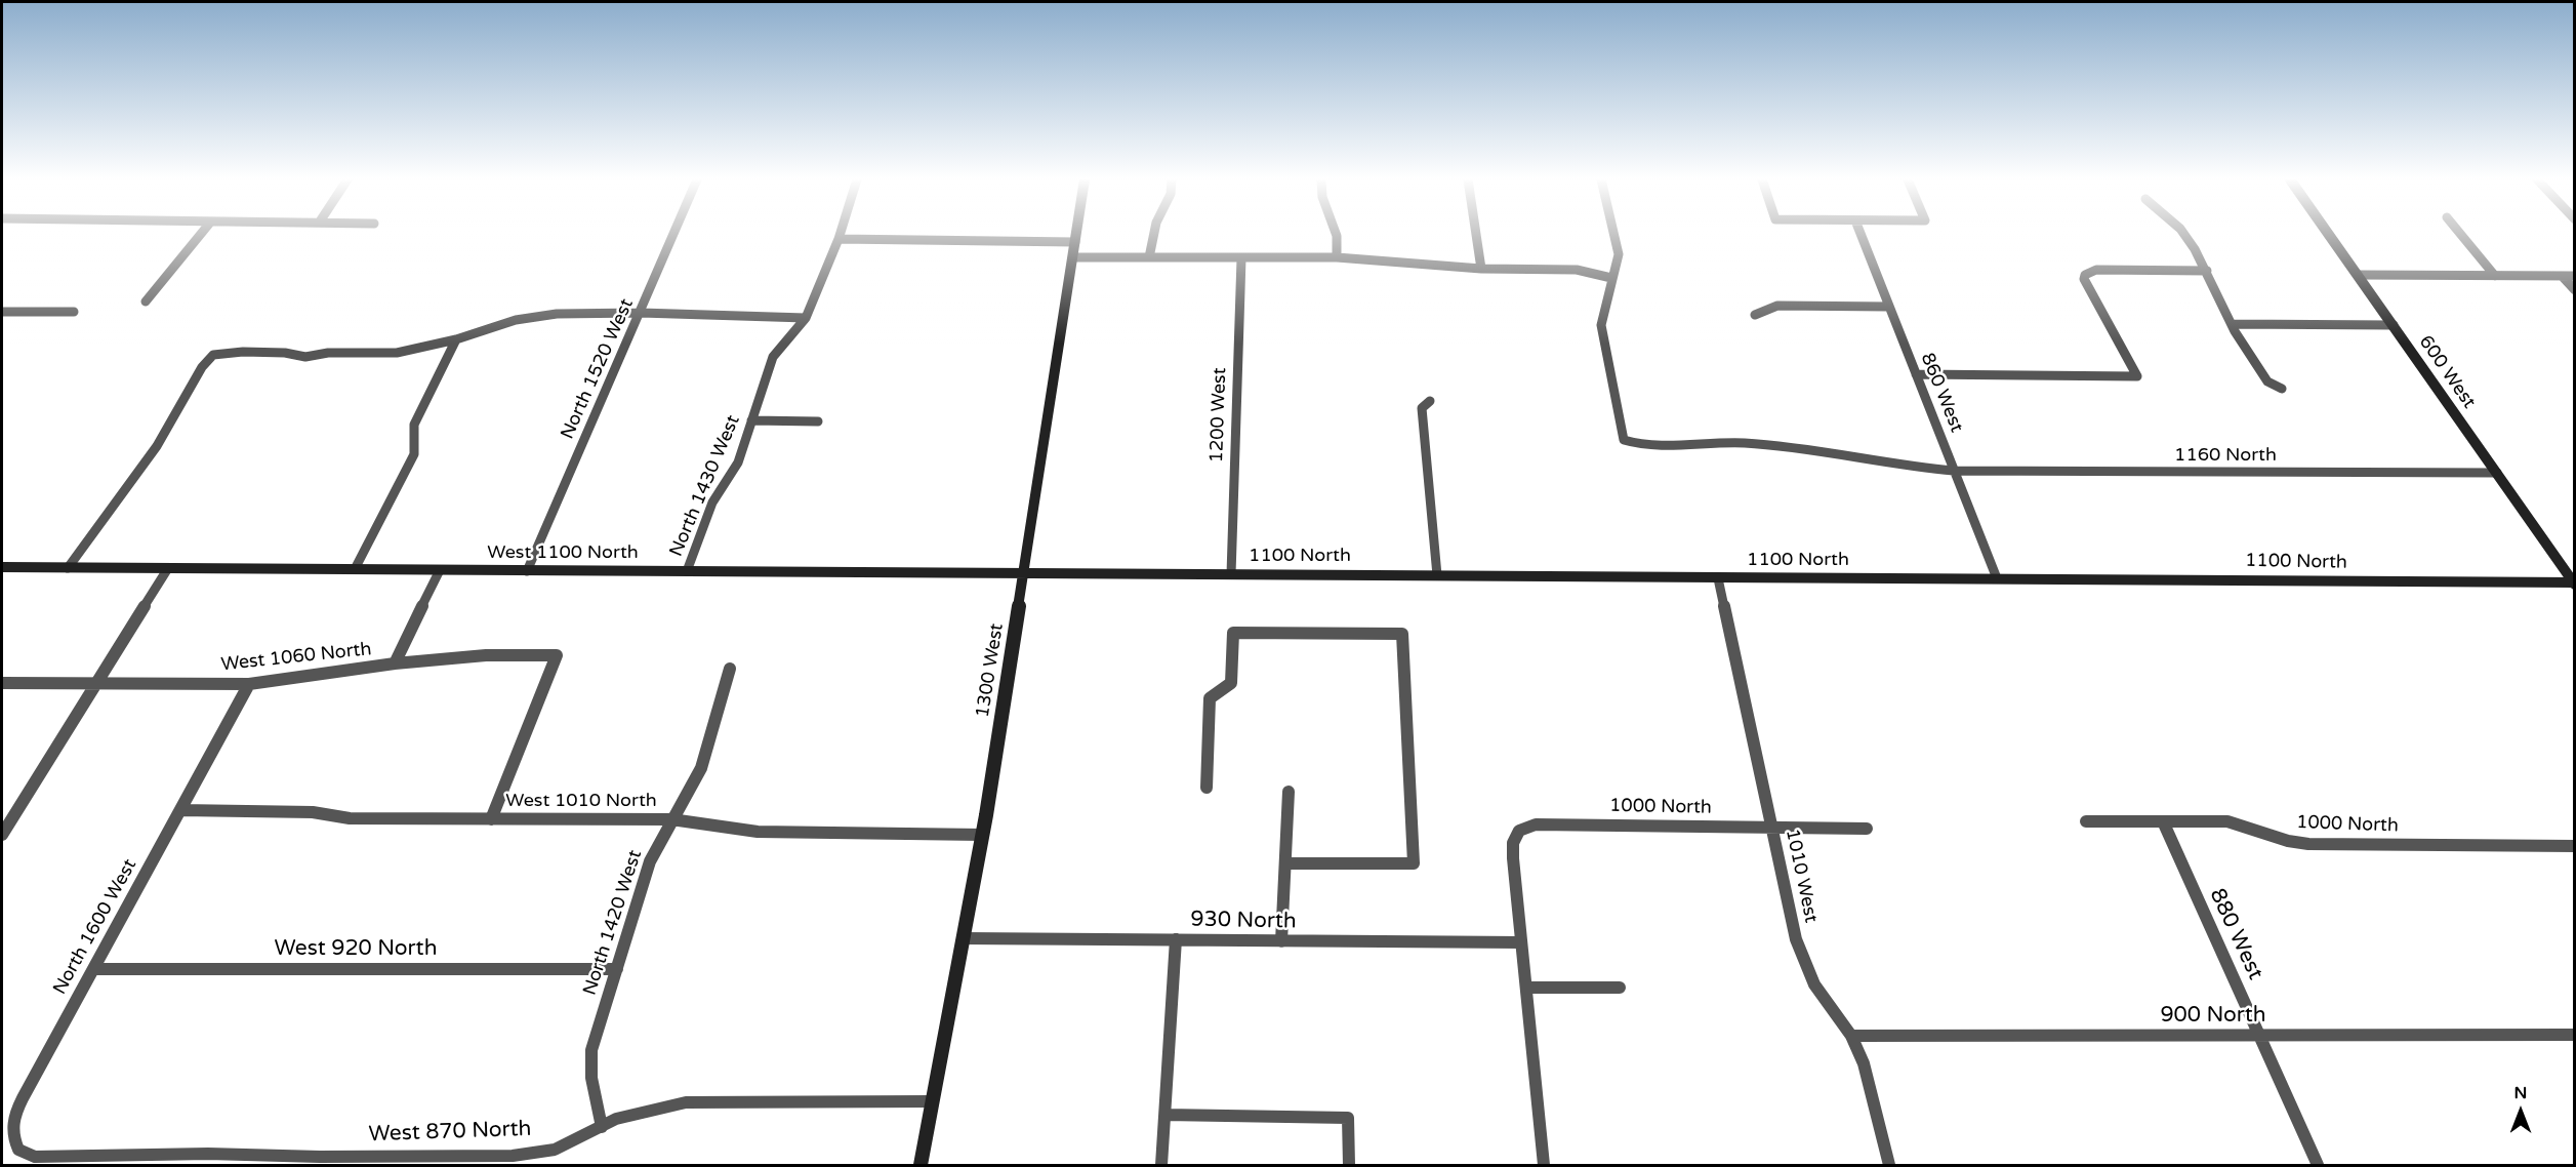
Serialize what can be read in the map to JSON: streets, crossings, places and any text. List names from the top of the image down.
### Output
{
  "streets": {
    "main road": [
      "600 West",
      "West 1100 North",
      "1100 North",
      "1300 West"
    ],
    "street": [
      "North 1520 West",
      "860 West",
      "1200 West",
      "1160 North",
      "North 1430 West",
      "West 1060 North",
      "West 1010 North",
      "1000 North",
      "1010 West",
      "930 North",
      "North 1420 West",
      "North 1600 West",
      "880 West",
      "West 920 North",
      "900 North",
      "West 870 North"
    ]
  },
  "crossings": [
    ["North 1520 West", "West 1100 North"],
    ["600 West", "1160 North"],
    ["600 West", "1100 North"],
    ["860 West", "1160 North"],
    ["860 West", "1100 North"],
    ["1200 West", "1100 North"],
    ["North 1430 West", "West 1100 North"],
    ["West 1100 North", "1100 North"],
    ["West 1100 North", "1300 West"],
    ["1100 North", "1010 West"],
    ["West 1060 North", "West 1010 North"],
    ["West 1060 North", "North 1600 West"],
    ["1300 West", "West 1010 North"],
    ["1300 West", "930 North"],
    ["1300 West", "West 870 North"],
    ["West 1010 North", "North 1420 West"],
    ["West 1010 North", "North 1600 West"],
    ["1000 North", "1010 West"],
    ["1000 North", "930 North"],
    ["1000 North", "880 West"],
    ["1010 West", "900 North"],
    ["North 1420 West", "West 920 North"],
    ["North 1420 West", "West 870 North"],
    ["North 1600 West", "West 920 North"],
    ["North 1600 West", "West 870 North"],
    ["880 West", "900 North"]
  ],
  "north": "top"
}
